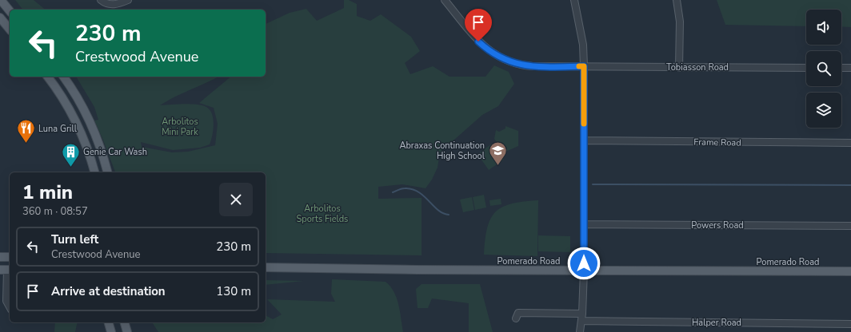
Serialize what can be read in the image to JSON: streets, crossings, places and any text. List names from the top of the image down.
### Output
{
  "streets": {
    "main road": ["Pomerado Road"],
    "street": [
      "Tobiasson Road",
      "Frame Road",
      "Powers Road",
      "Halper Road"
    ]
  },
  "parks": ["Arbolitos Mini Park", "Arbolitos Sports Fields"],
  "places": {
    "restaurant": ["Luna Grill"],
    "school or university": ["Abraxas Continuation High School"],
    "building": ["Genie Car Wash"]
  },
  "page": {
    "turn": ["230 m", "Crestwood Avenue"],
    "heading": ["1 min", "360 m · 08:57"],
    "list": [
      {
        "name": "Turn left",
        "note": "Crestwood Avenue",
        "value": "230 m"
      },
      {
        "name": "Arrive at destination",
        "value": "130 m"
      }
    ]
  }
}
